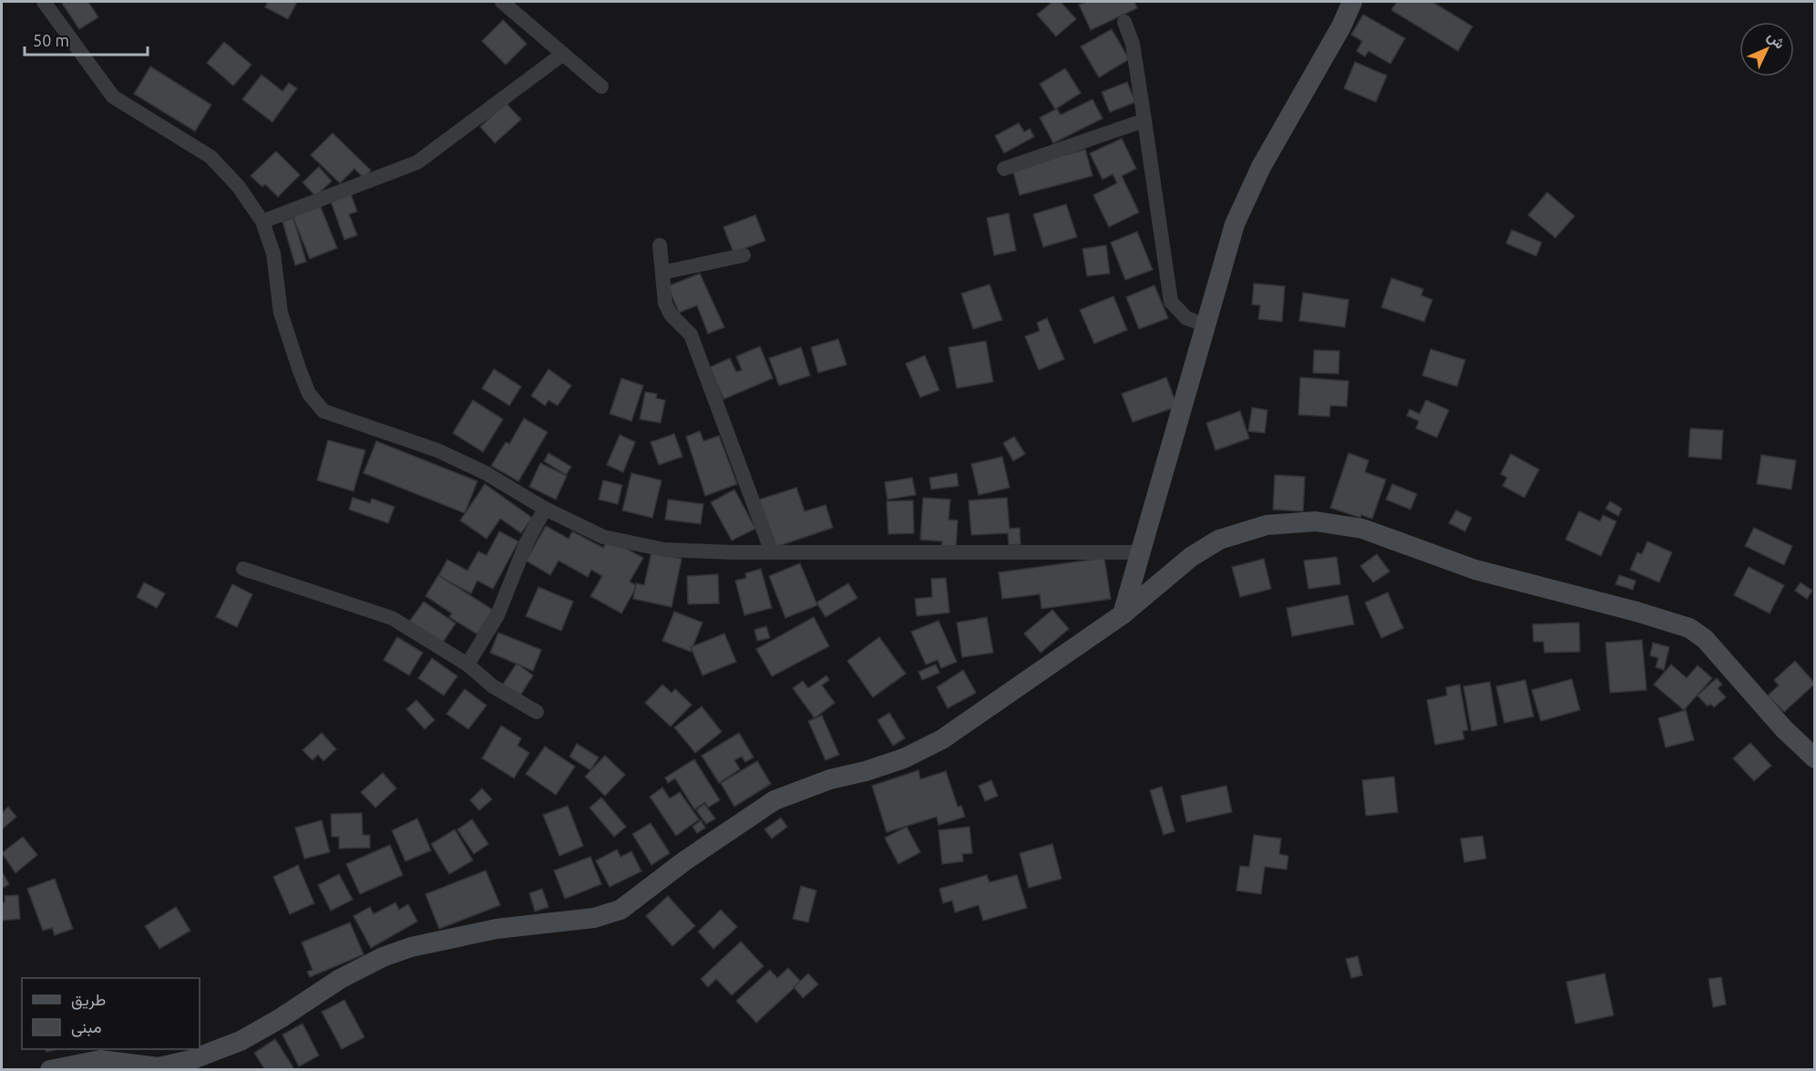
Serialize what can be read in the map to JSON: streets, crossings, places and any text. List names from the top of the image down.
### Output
{
  "legend": ["طريق", "مبنى"],
  "scale_bar": "50 m",
  "north": "top right"
}
